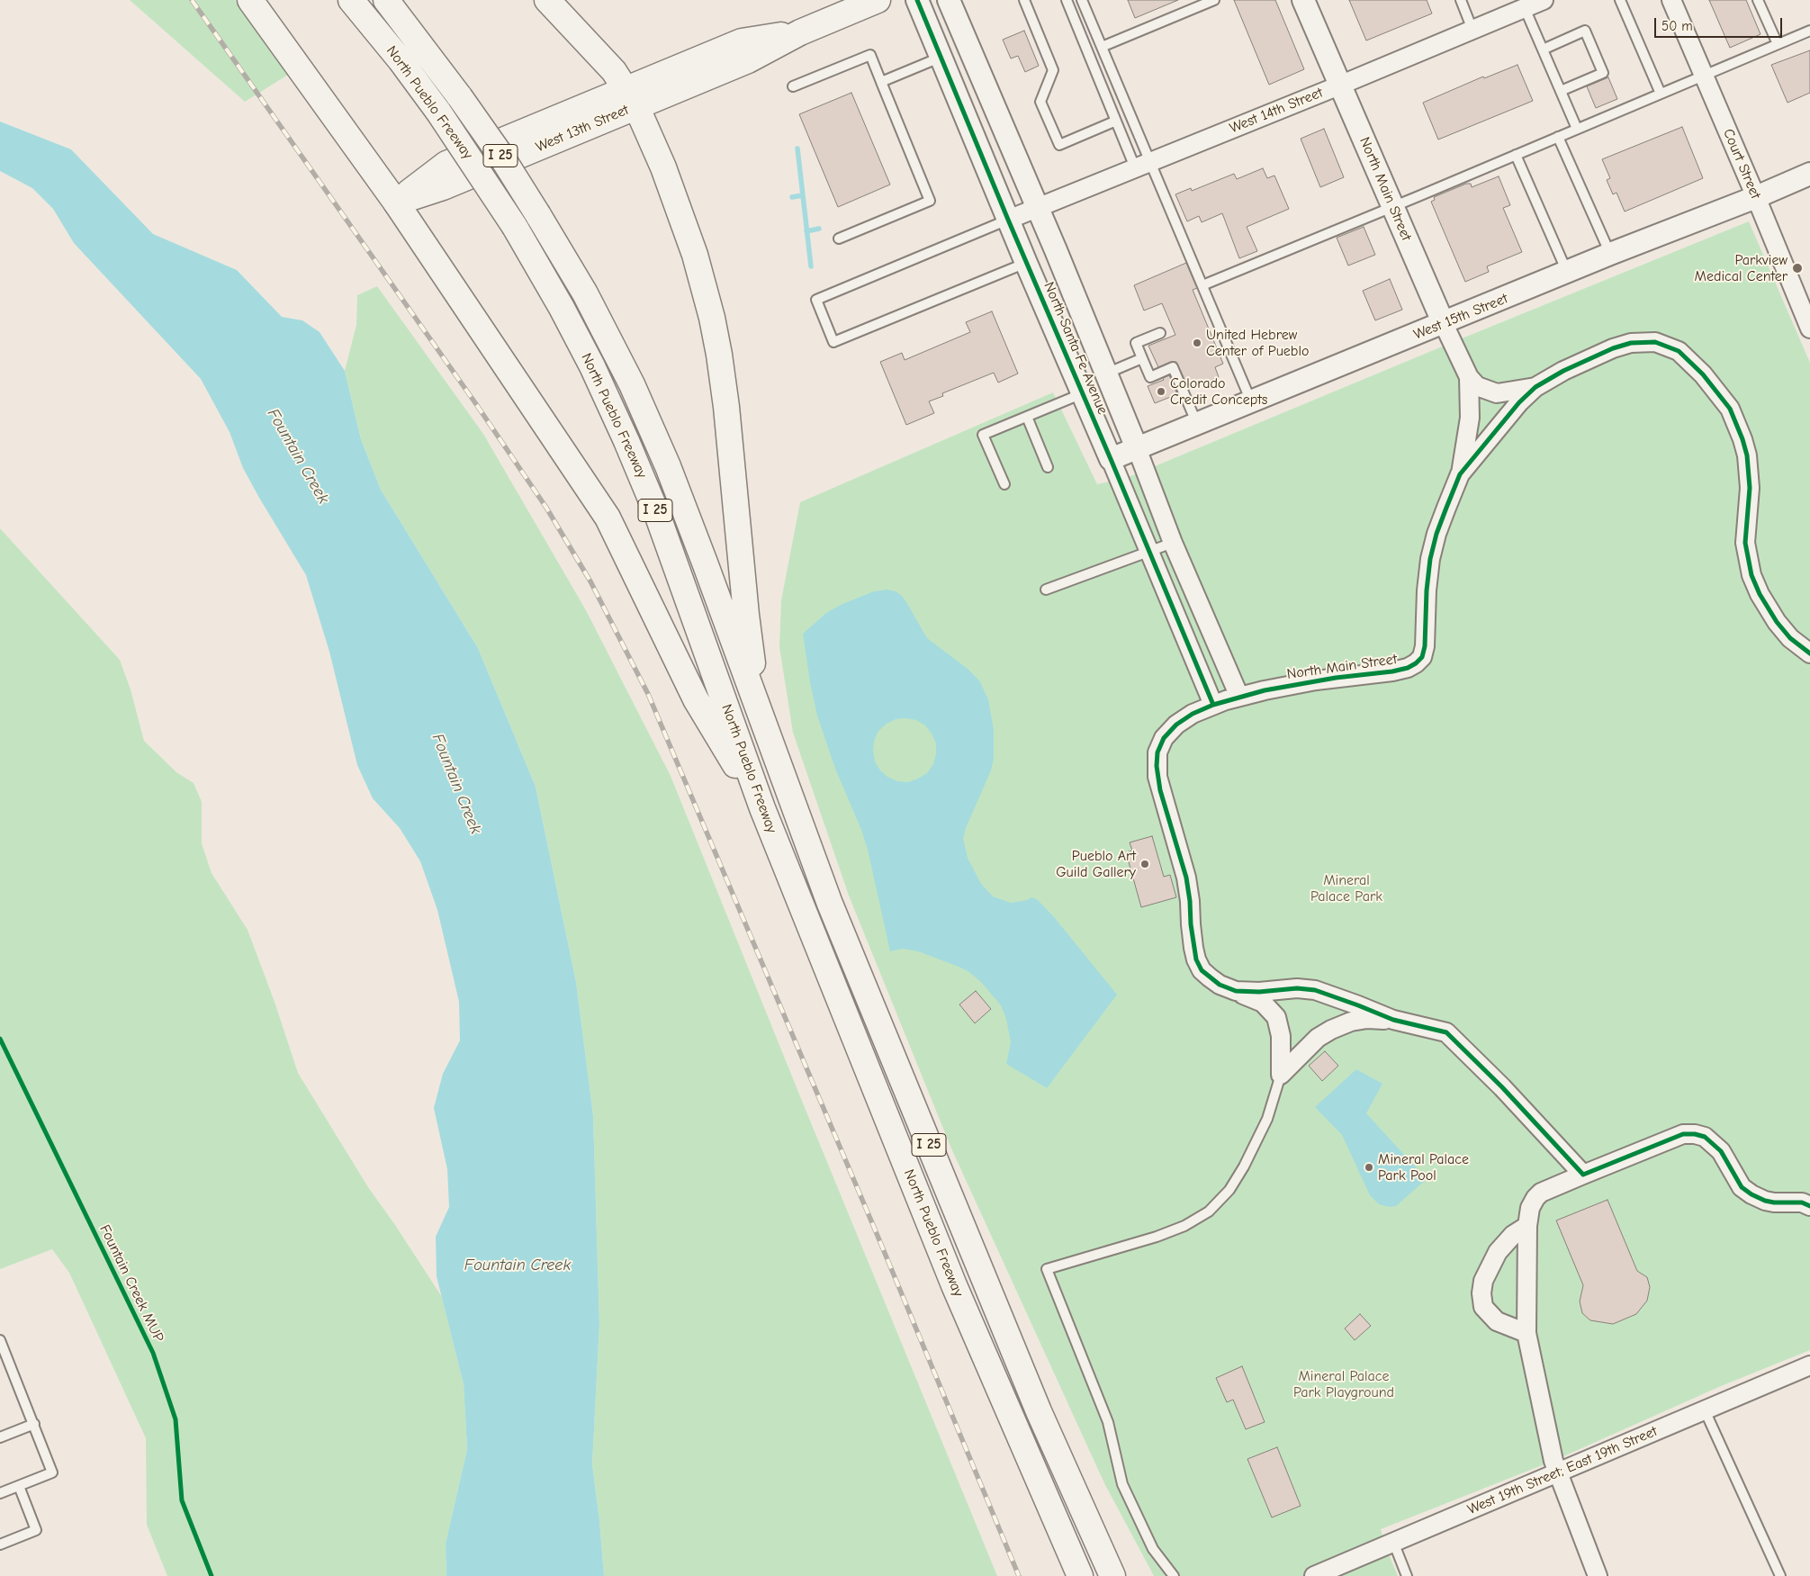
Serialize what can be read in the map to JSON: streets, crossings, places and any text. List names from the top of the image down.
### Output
{
  "streets": {
    "main road": ["North Pueblo Freeway", "West 13th Street", "I 25"],
    "street": [
      "West 14th Street",
      "Court Street",
      "North Main Street",
      "West 15th Street",
      "North Santa Fe Avenue",
      "West 19th Street; East 19th Street"
    ],
    "cycle path": ["Fountain Creek MUP"]
  },
  "crossings": [
    ["West 14th Street", "North Main Street"],
    ["West 14th Street", "North Santa Fe Avenue"],
    ["Court Street", "West 15th Street"],
    ["North Main Street", "West 15th Street"],
    ["North Main Street", "North Santa Fe Avenue"],
    ["West 15th Street", "North Santa Fe Avenue"]
  ],
  "water": ["Fountain Creek"],
  "parks": ["Mineral Palace Park", "Mineral Palace Park Playground"],
  "places": [
    "Parkview Medical Center",
    "United Hebrew Center of Pueblo",
    "Colorado Credit Concepts",
    "Pueblo Art Guild Gallery",
    "Mineral Palace Park Pool"
  ],
  "scale_bar": "50 m"
}
